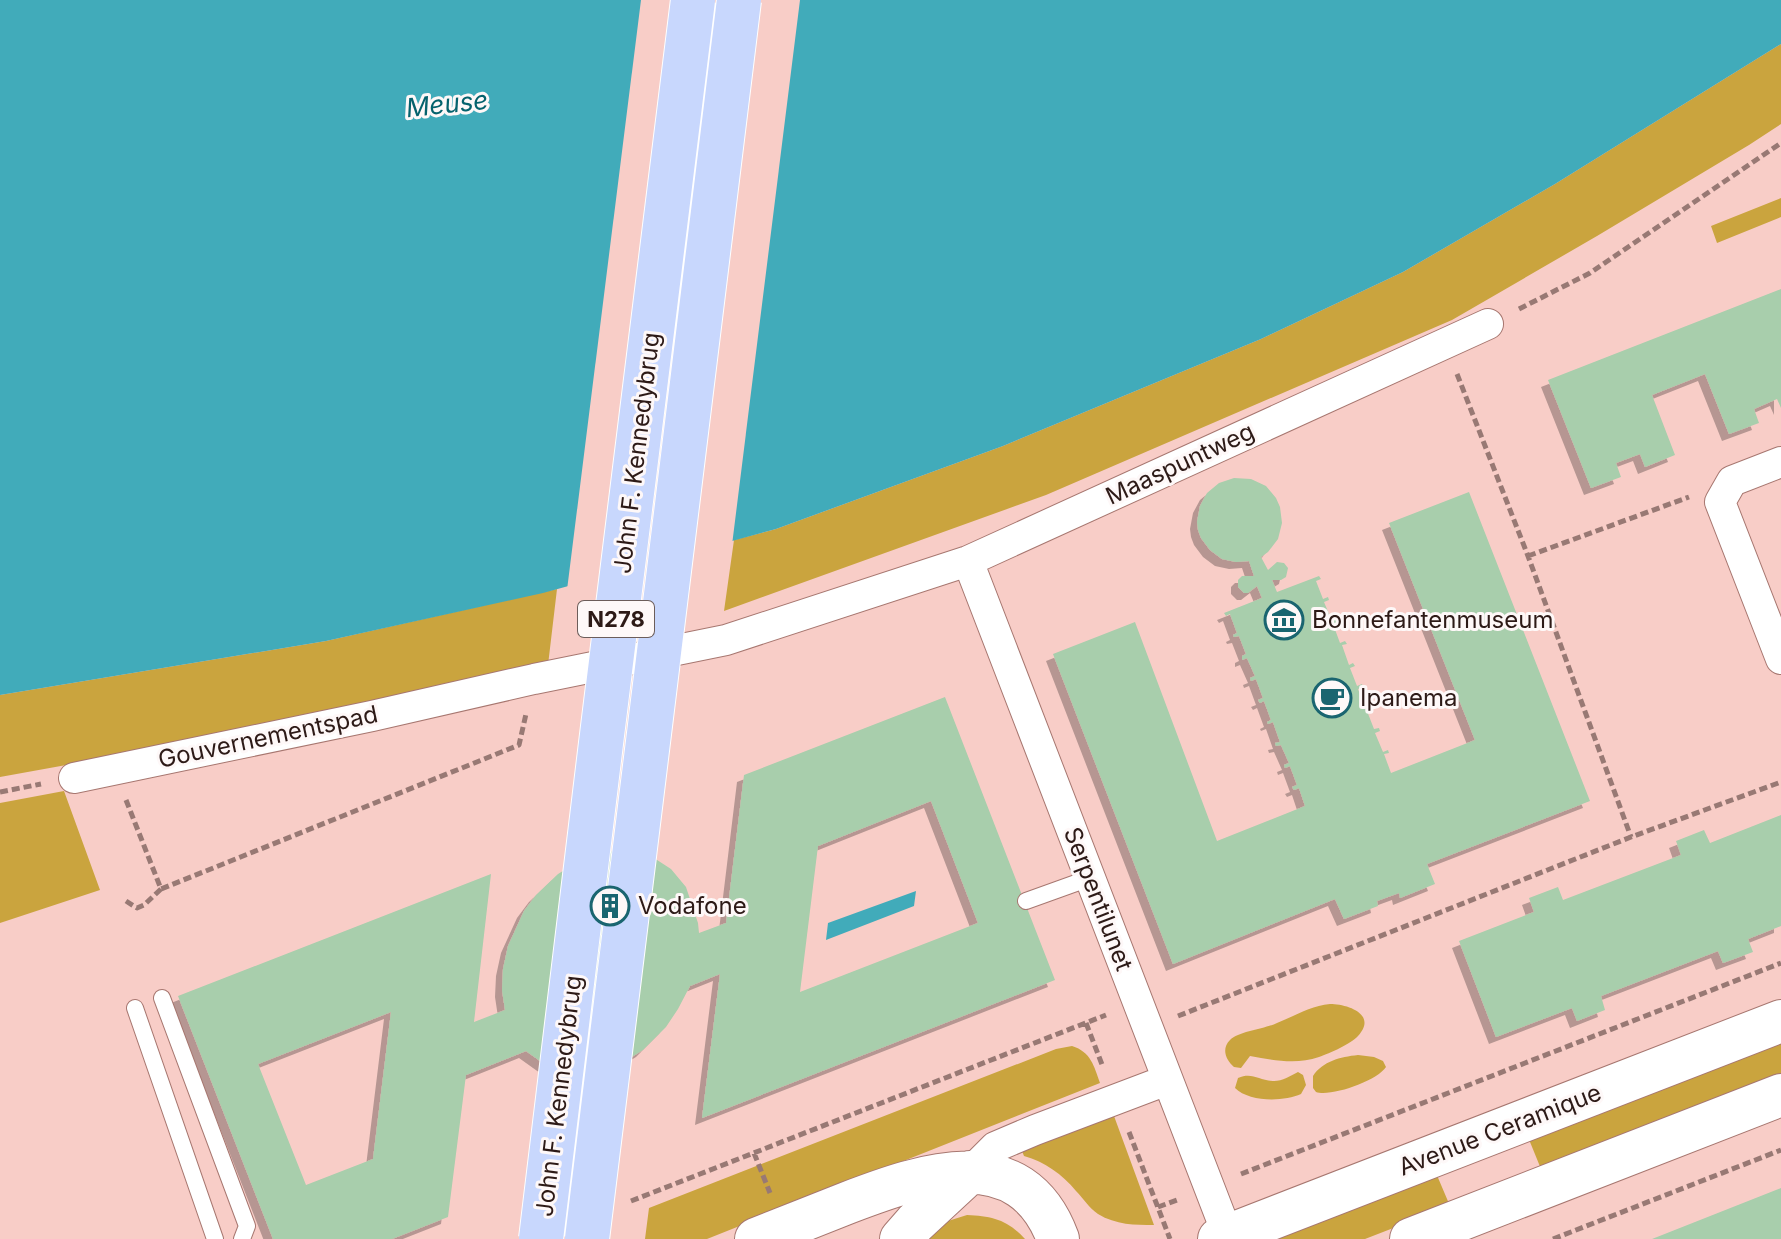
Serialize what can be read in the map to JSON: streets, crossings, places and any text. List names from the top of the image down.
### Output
{
  "streets": {
    "main road": ["John F. Kennedybrug", "N278"],
    "street": [
      "Maaspuntweg",
      "Gouvernementspad",
      "Serpentilunet",
      "Avenue Ceramique"
    ]
  },
  "crossings": [
    ["Maaspuntweg", "Gouvernementspad"],
    ["Maaspuntweg", "Serpentilunet"],
    ["Serpentilunet", "Avenue Ceramique"]
  ],
  "water": ["Meuse"],
  "places": {
    "museum": ["Bonnefantenmuseum"],
    "cafe": ["Ipanema"],
    "building": ["Vodafone"]
  }
}
